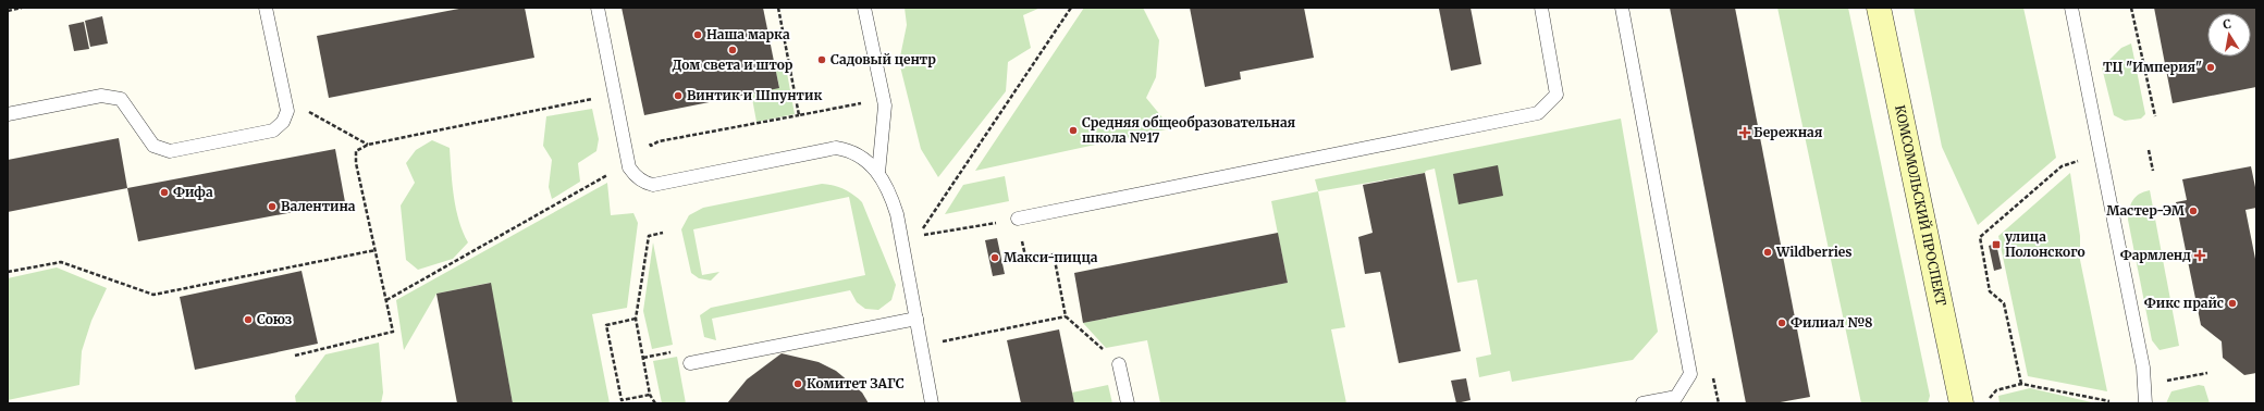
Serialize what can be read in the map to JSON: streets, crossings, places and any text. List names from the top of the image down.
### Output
{
  "streets": {
    "street": ["КОМСОМОЛЬСКИЙ ПРОСПЕКТ"]
  },
  "places": {
    "other": [
      "Наша марка",
      "Дом света и штор",
      "Садовый центр",
      "ТЦ \"Империя\"",
      "Винтик и Шпунтик",
      "Средняя общеобразовательная школа №17",
      "Фифа",
      "Валентина",
      "Мастер-ЭМ",
      "Wildberries",
      "Макси-пицца",
      "Фикс прайс",
      "Союз",
      "Филиал №8",
      "Комитет ЗАГС"
    ],
    "health": ["Бережная", "Фармленд"],
    "transit": ["улица Полонского"]
  },
  "north": "top"
}
